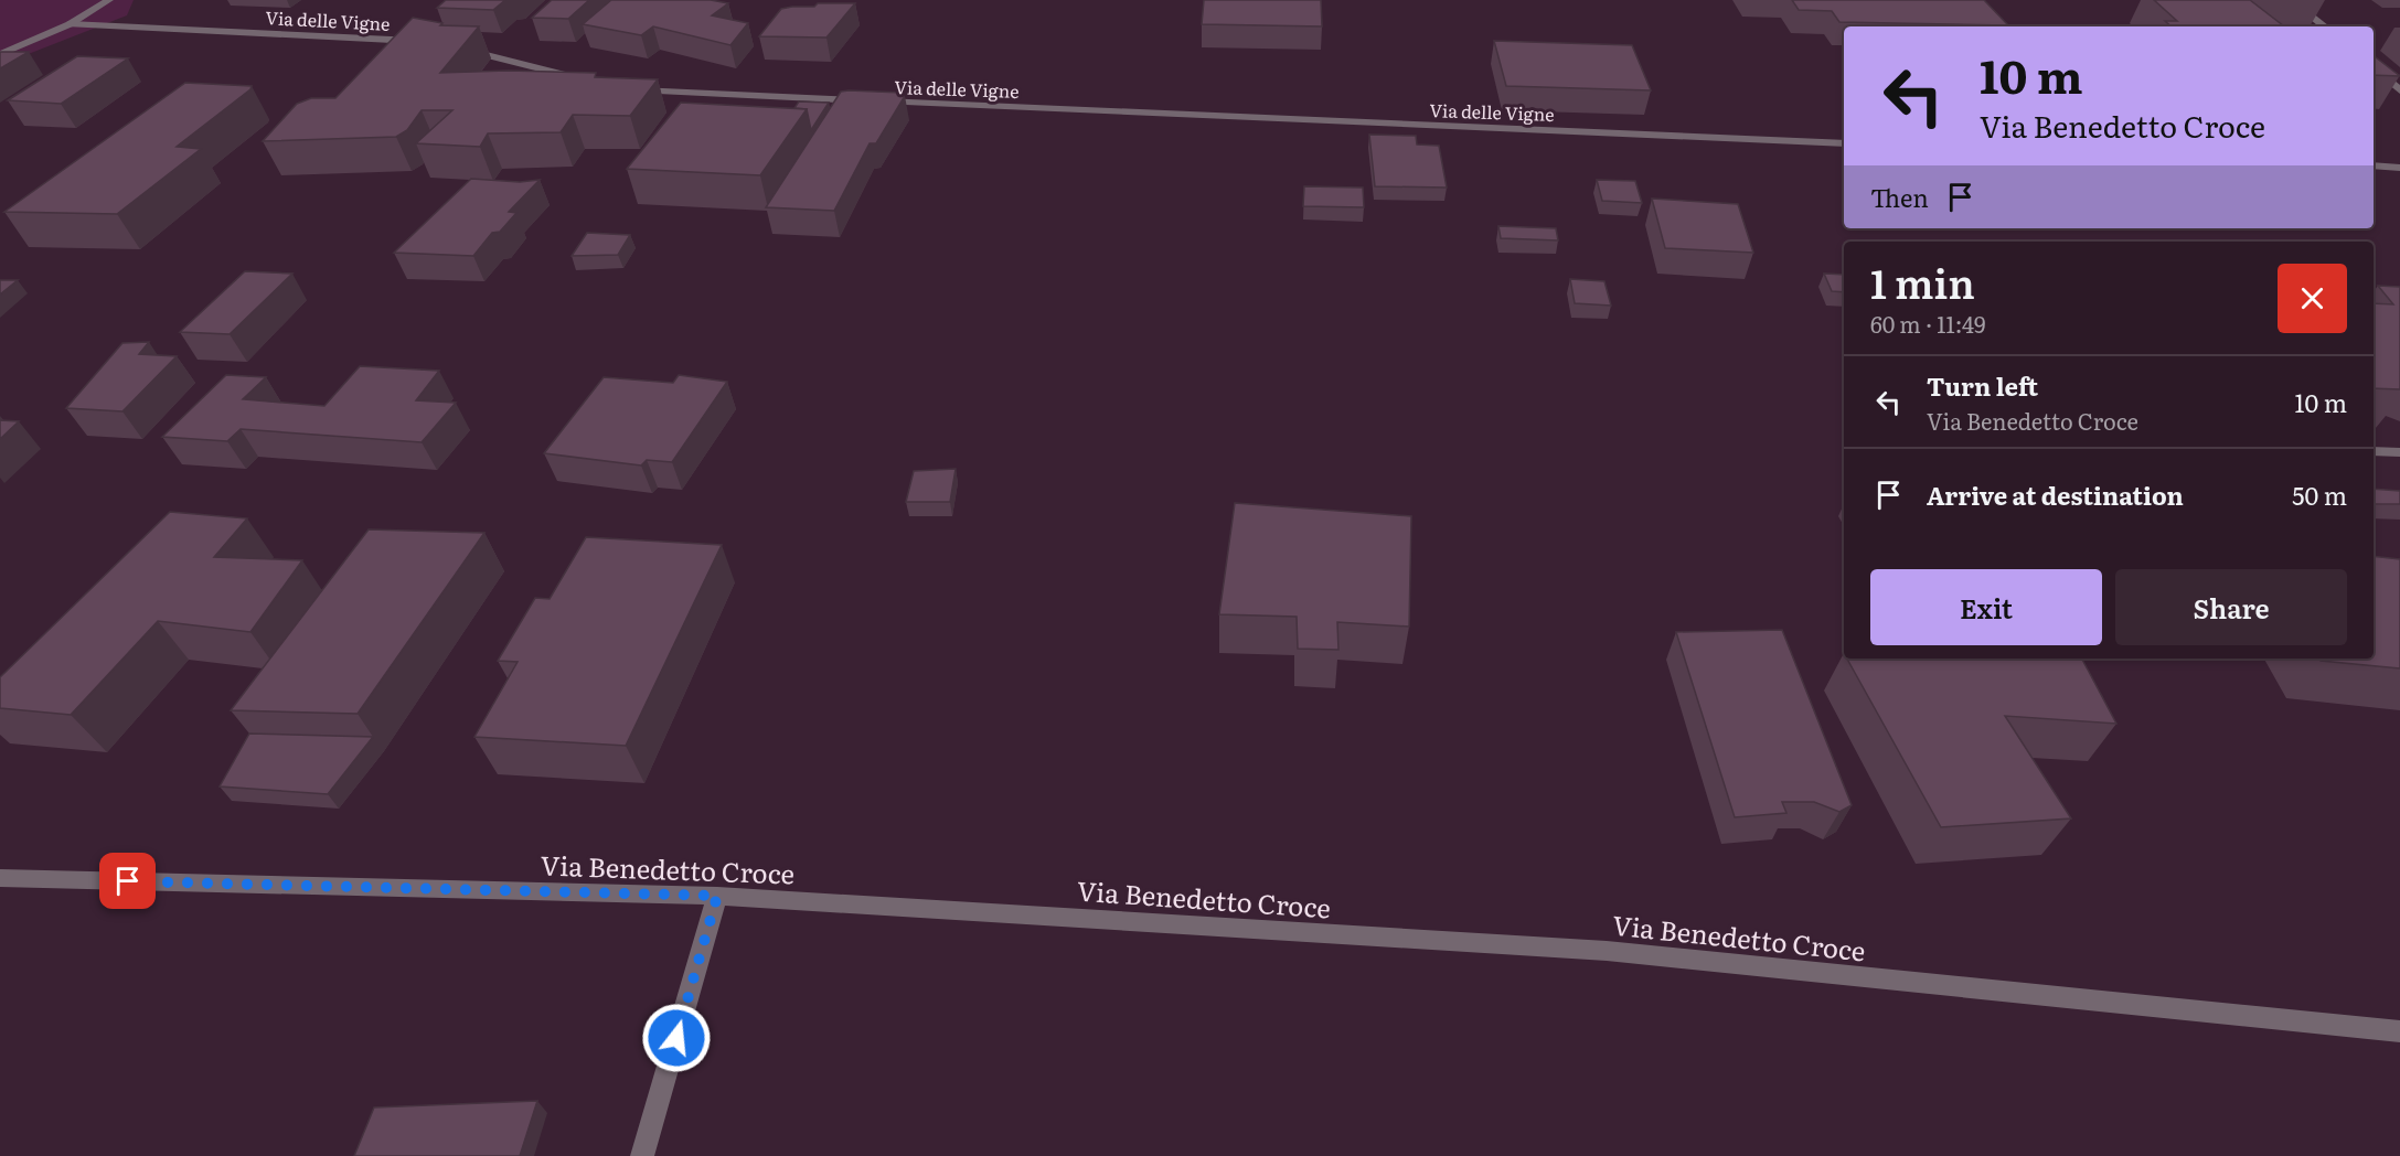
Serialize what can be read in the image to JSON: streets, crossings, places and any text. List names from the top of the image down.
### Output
{
  "streets": {
    "street": ["Via delle Vigne", "Via Benedetto Croce"]
  },
  "page": {
    "turn": ["10 m", "Via Benedetto Croce"],
    "then": "Then",
    "heading": ["1 min", "60 m · 11:49"],
    "list": [
      {
        "name": "Turn left",
        "note": "Via Benedetto Croce",
        "value": "10 m"
      },
      {
        "name": "Arrive at destination",
        "value": "50 m"
      }
    ],
    "buttons": ["Exit", "Share"]
  }
}
